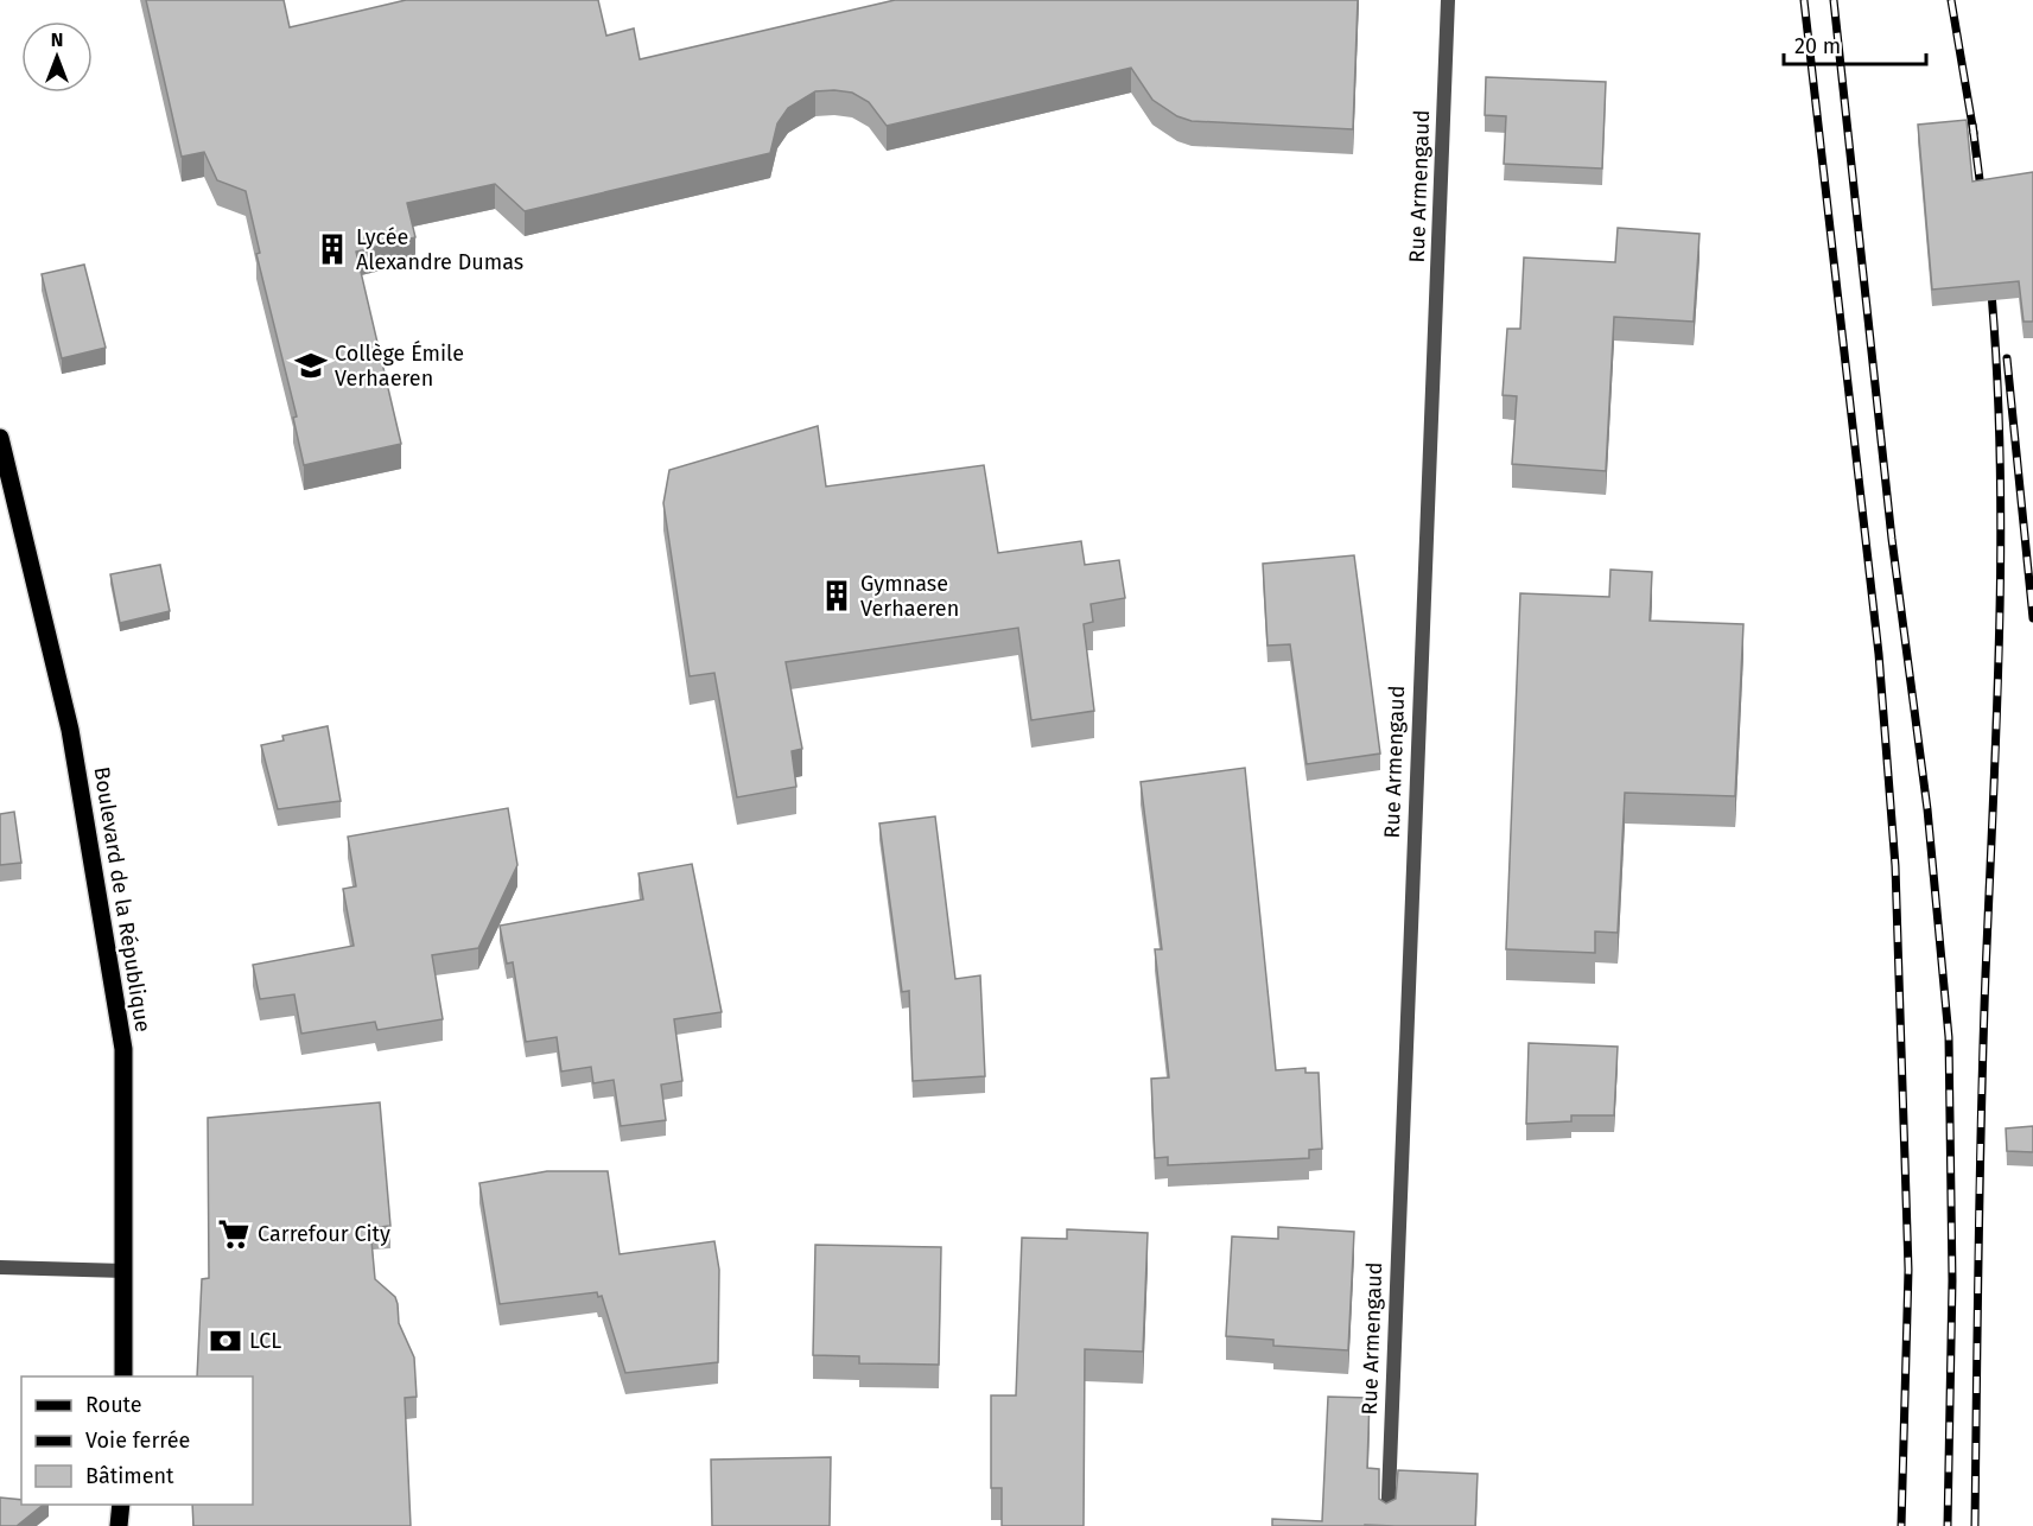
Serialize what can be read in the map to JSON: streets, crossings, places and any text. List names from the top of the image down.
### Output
{
  "streets": {
    "main road": ["Boulevard de la République"],
    "street": ["Rue Armengaud"]
  },
  "places": {
    "building": ["Lycée Alexandre Dumas", "Gymnase Verhaeren"],
    "school or university": ["Collège Émile Verhaeren"],
    "supermarket": ["Carrefour City"],
    "bank": ["LCL"]
  },
  "legend": ["Route", "Voie ferrée", "Bâtiment"],
  "scale_bar": "20 m",
  "north": "top"
}
